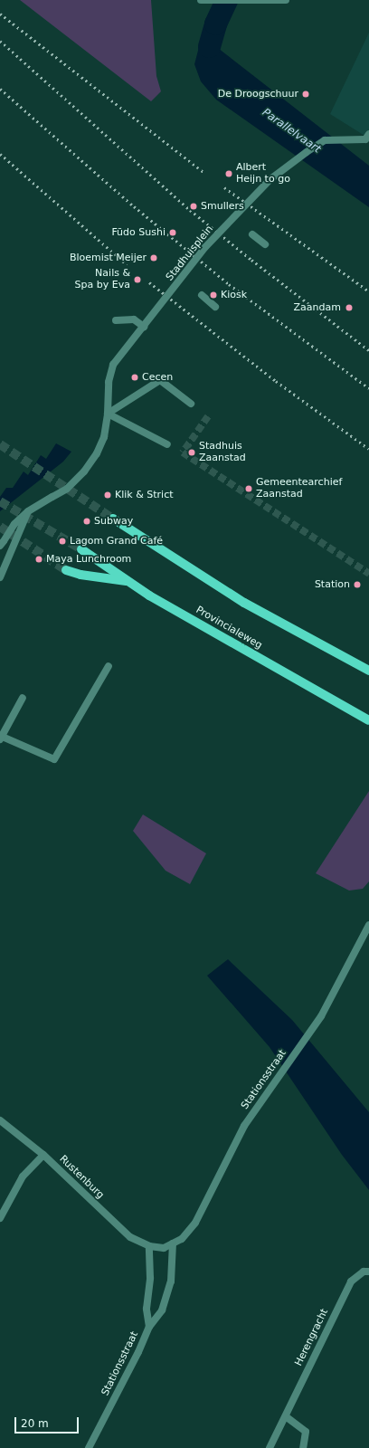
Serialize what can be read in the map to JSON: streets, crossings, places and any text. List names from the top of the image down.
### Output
{
  "streets": {
    "main road": ["Provincialeweg"],
    "street": [
      "Stadhuisplein",
      "Stationsstraat",
      "Rustenburg",
      "Herengracht"
    ]
  },
  "crossings": [
    ["Stationsstraat", "Rustenburg"]
  ],
  "water": ["Parallelvaart"],
  "places": [
    "De Droogschuur",
    "Albert Heijn to go",
    "Smullers",
    "Fūdo Sushi",
    "Bloemist Meijer",
    "Nails & Spa by Eva",
    "Kiosk",
    "Zaandam",
    "Cecen",
    "Stadhuis Zaanstad",
    "Gemeentearchief Zaanstad",
    "Klik & Strict",
    "Subway",
    "Lagom Grand Café",
    "Maya Lunchroom",
    "Station"
  ],
  "scale_bar": "20 m"
}
